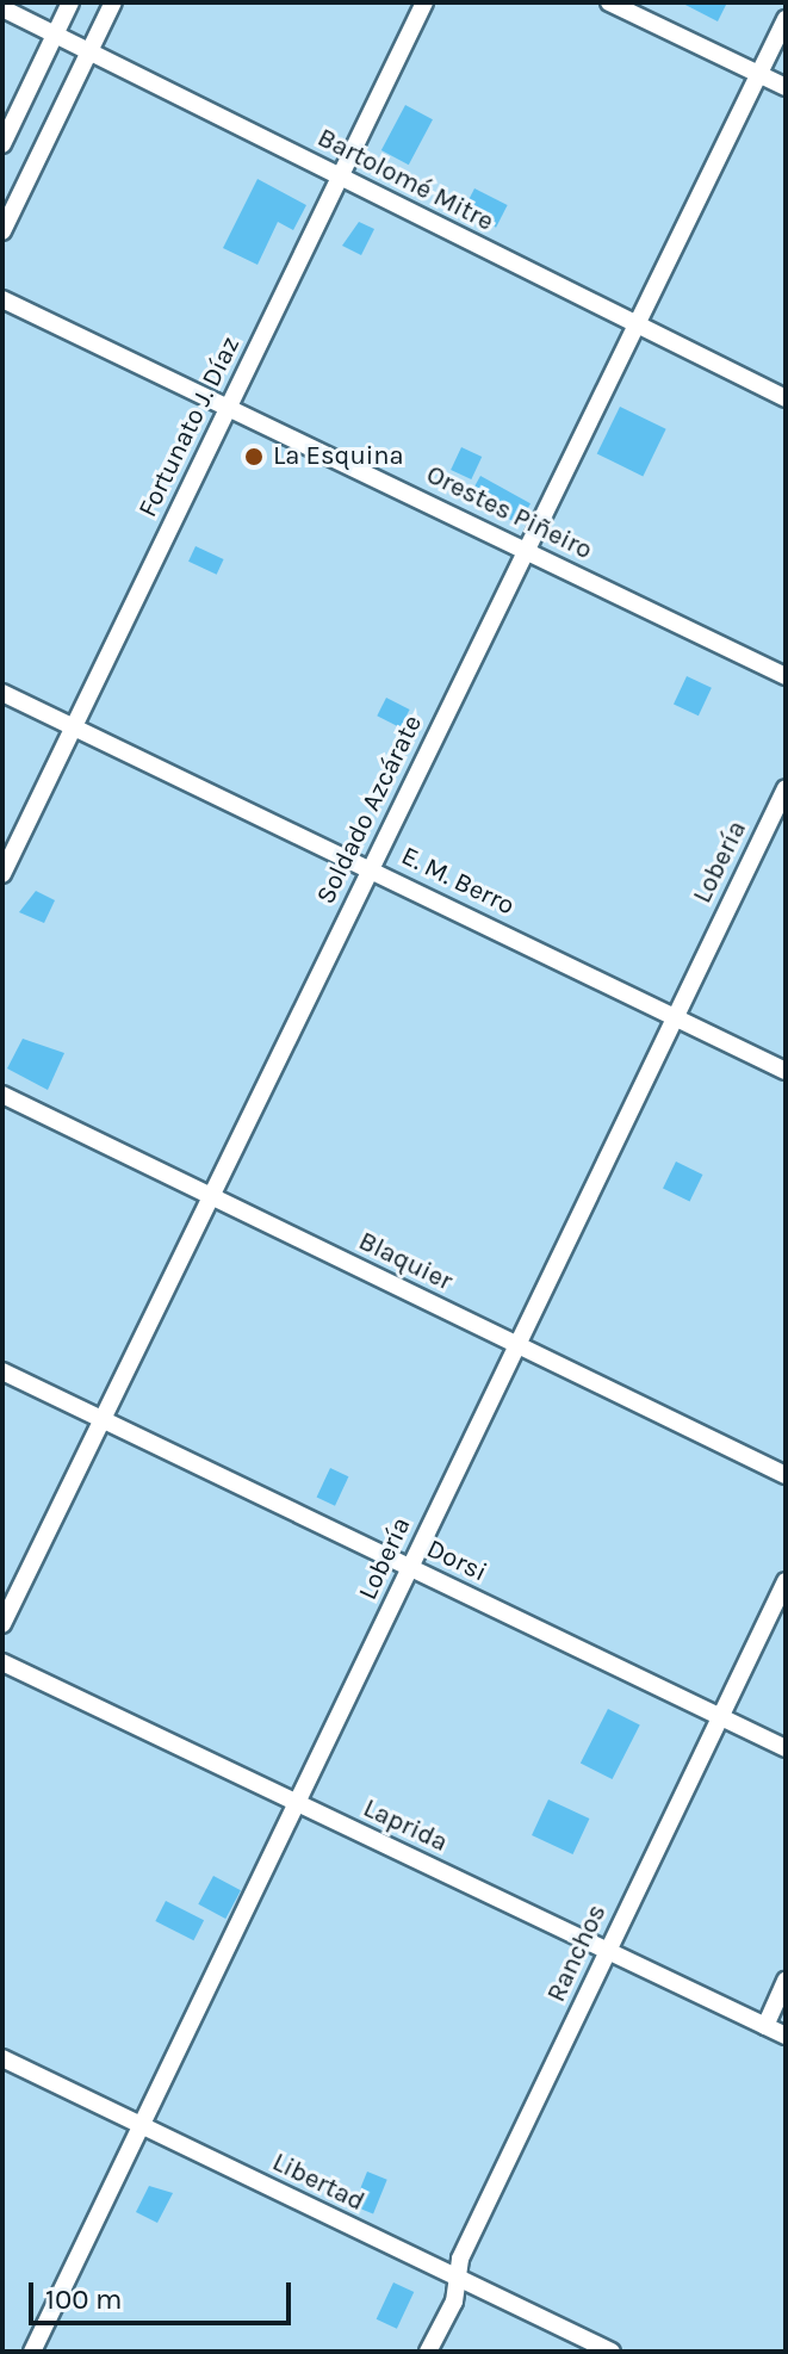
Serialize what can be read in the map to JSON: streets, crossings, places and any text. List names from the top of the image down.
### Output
{
  "streets": {
    "street": [
      "Bartolomé Mitre",
      "Fortunato J. Díaz",
      "Orestes Piñeiro",
      "Soldado Azcárate",
      "Lobería",
      "E. M. Berro",
      "Blaquier",
      "Dorsi",
      "Laprida",
      "Ranchos",
      "Libertad"
    ]
  },
  "crossings": [
    ["Bartolomé Mitre", "Fortunato J. Díaz"],
    ["Bartolomé Mitre", "Soldado Azcárate"],
    ["Fortunato J. Díaz", "Orestes Piñeiro"],
    ["Fortunato J. Díaz", "E. M. Berro"],
    ["Orestes Piñeiro", "Soldado Azcárate"],
    ["Soldado Azcárate", "E. M. Berro"],
    ["Soldado Azcárate", "Blaquier"],
    ["Soldado Azcárate", "Dorsi"],
    ["Lobería", "E. M. Berro"],
    ["Lobería", "Blaquier"],
    ["Lobería", "Dorsi"],
    ["Lobería", "Laprida"],
    ["Lobería", "Libertad"],
    ["Dorsi", "Ranchos"],
    ["Laprida", "Ranchos"],
    ["Ranchos", "Libertad"]
  ],
  "places": ["La Esquina"],
  "scale_bar": "100 m"
}
